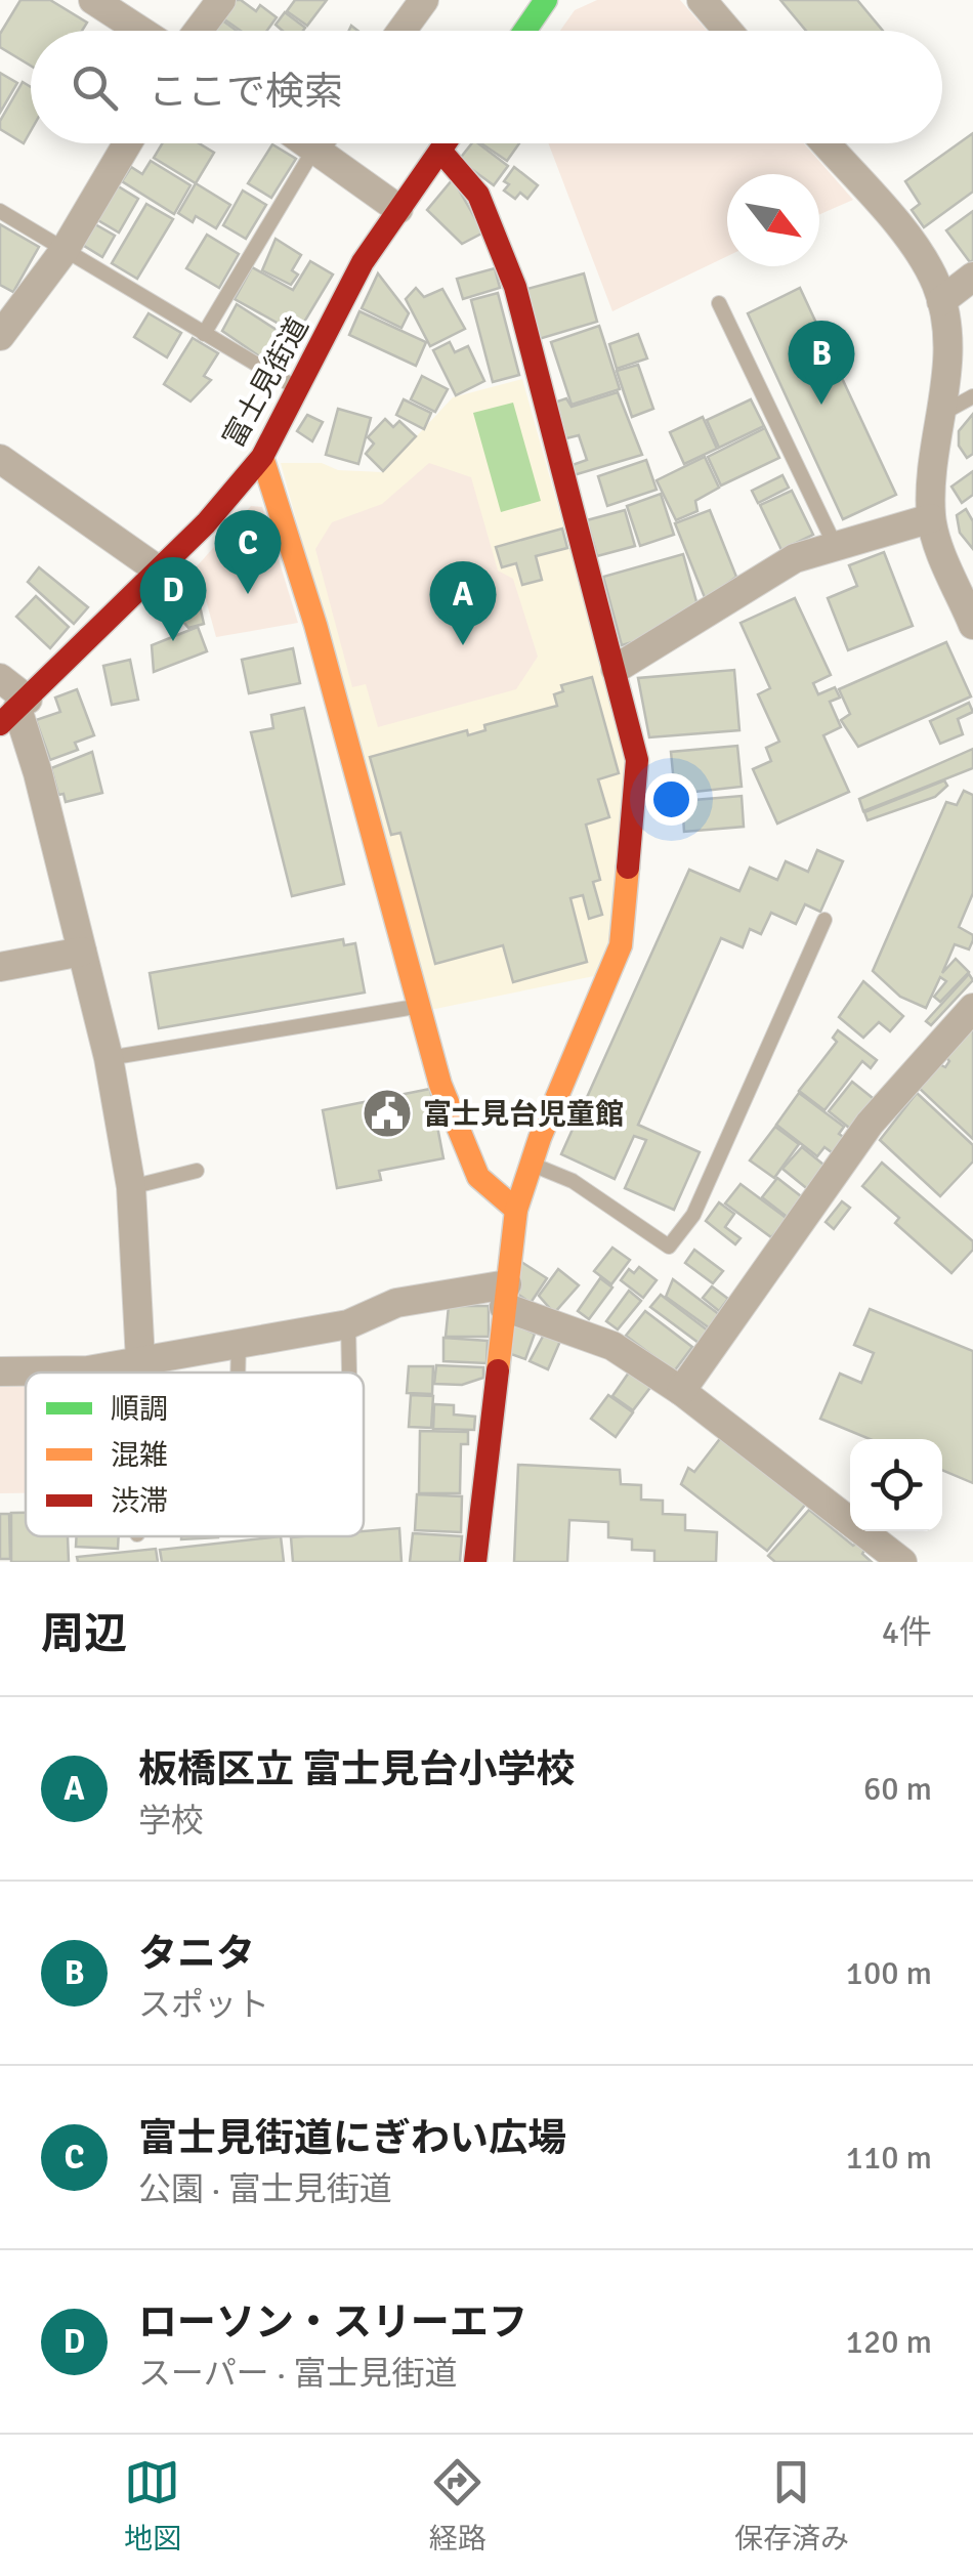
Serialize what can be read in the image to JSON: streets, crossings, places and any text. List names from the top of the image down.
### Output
{
  "streets": {
    "street": ["富士見街道"]
  },
  "places": {
    "public building": ["富士見台児童館"]
  },
  "legend": ["順調", "混雑", "渋滞"],
  "north": "bottom right",
  "page": {
    "search": "ここで検索",
    "pins": [
      "B",
      "C",
      "D",
      "A"
    ],
    "heading": ["周辺", "4件"],
    "list": [
      {
        "mark": "A",
        "name": "板橋区立 富士見台小学校",
        "note": "学校",
        "value": "60 m"
      },
      {
        "mark": "B",
        "name": "タニタ",
        "note": "スポット",
        "value": "100 m"
      },
      {
        "mark": "C",
        "name": "富士見街道にぎわい広場",
        "note": "公園 · 富士見街道",
        "value": "110 m"
      },
      {
        "mark": "D",
        "name": "ローソン・スリーエフ",
        "note": "スーパー · 富士見街道",
        "value": "120 m"
      }
    ],
    "nav": ["地図", "経路", "保存済み"]
  }
}
